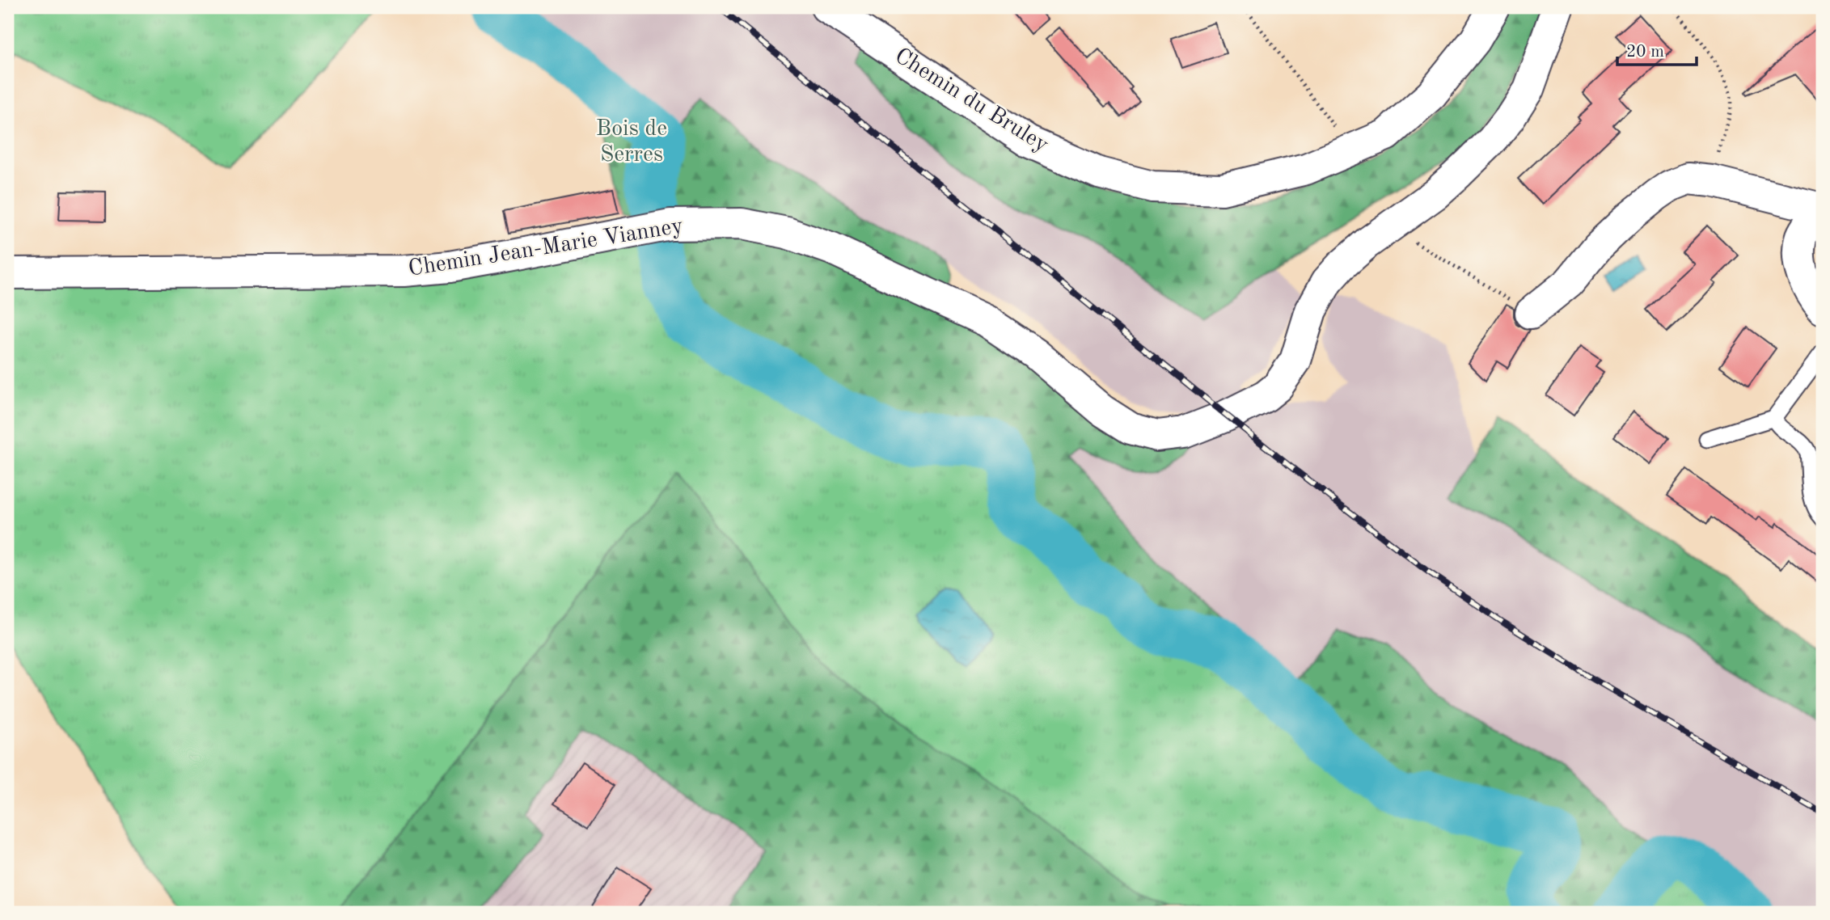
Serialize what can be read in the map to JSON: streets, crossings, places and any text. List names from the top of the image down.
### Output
{
  "streets": {
    "street": ["Chemin du Bruley", "Chemin Jean-Marie Vianney"]
  },
  "parks": ["Bois de Serres"],
  "scale_bar": "20 m"
}
